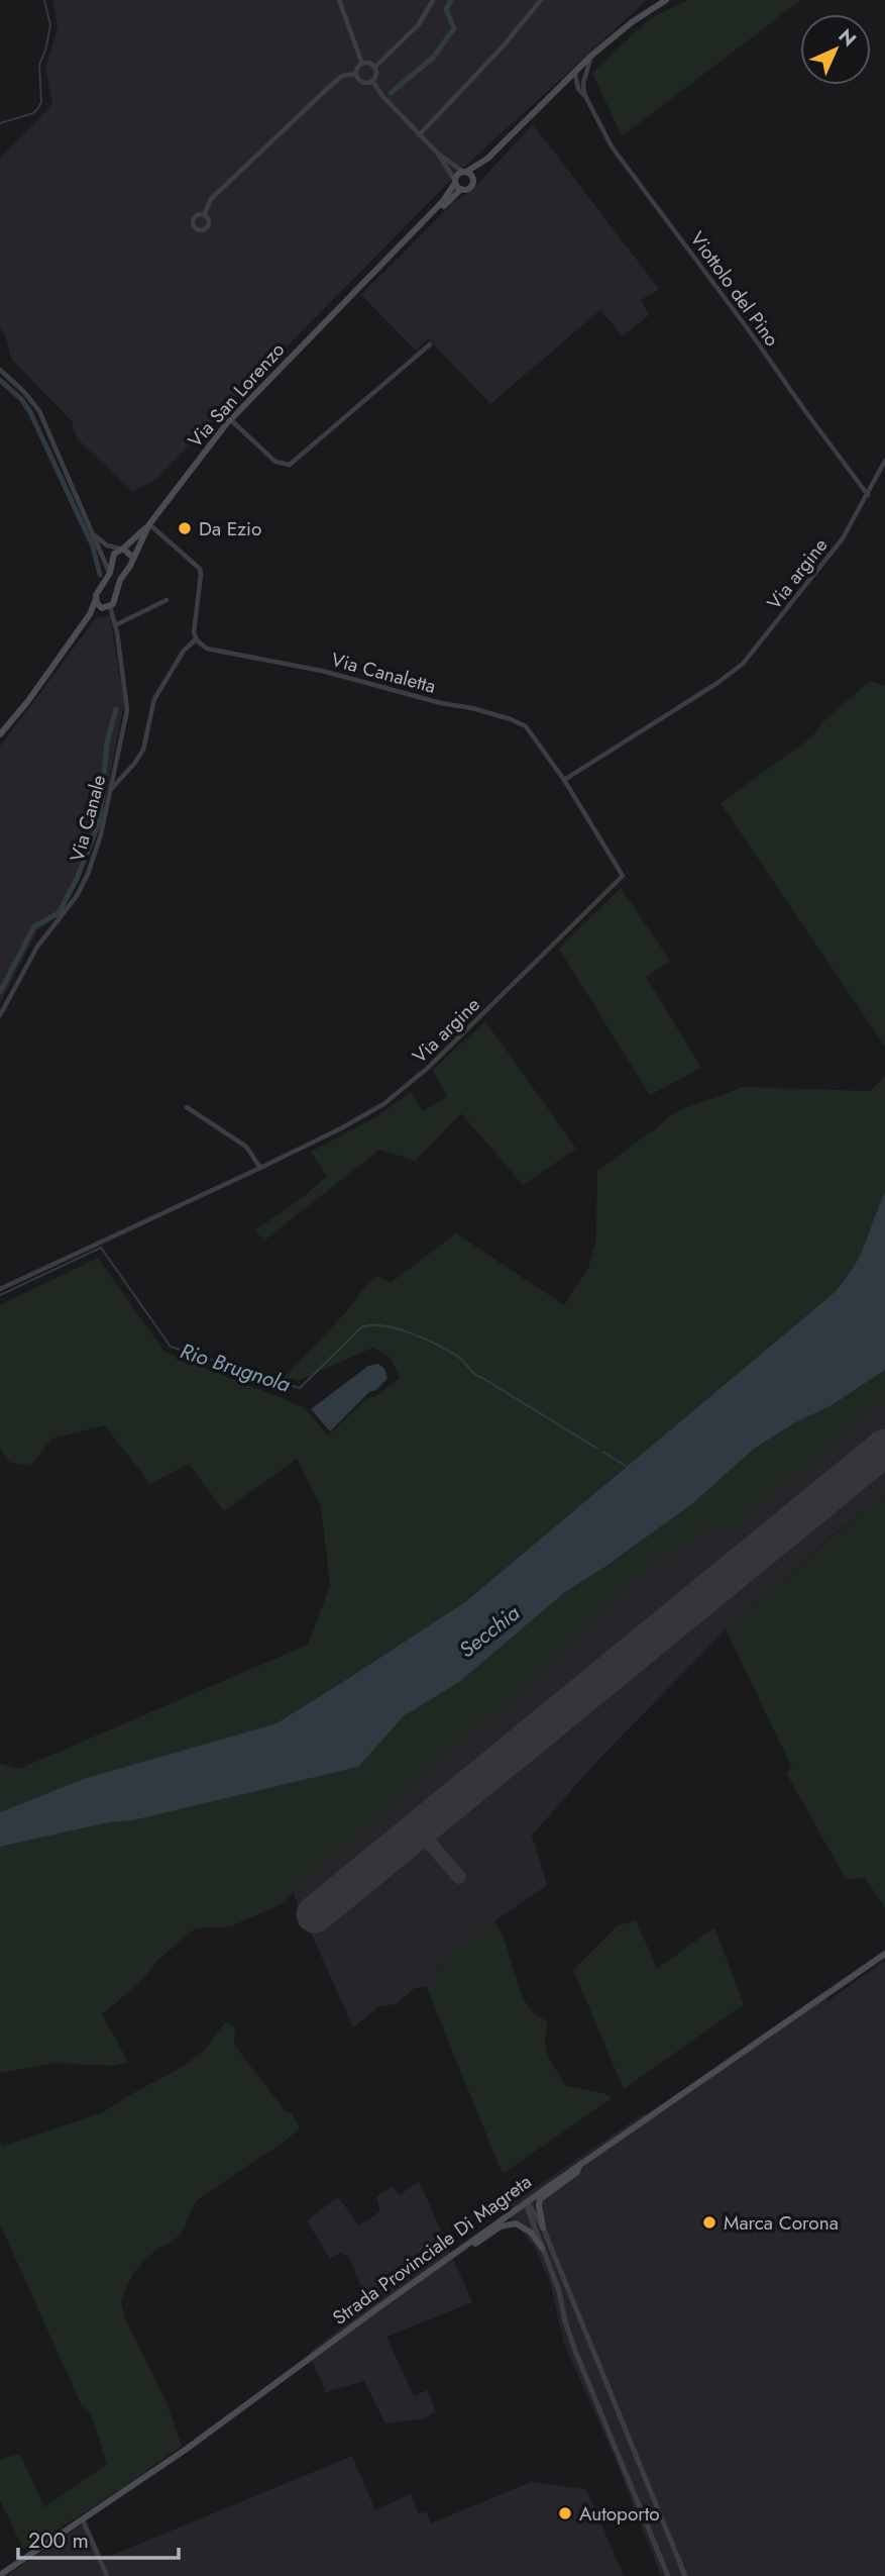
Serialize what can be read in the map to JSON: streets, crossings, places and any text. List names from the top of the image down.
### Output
{
  "streets": {
    "main road": ["Via San Lorenzo", "Strada Provinciale Di Magreta"],
    "street": [
      "Viottolo del Pino",
      "Via argine",
      "Via Canaletta",
      "Via Canale"
    ]
  },
  "crossings": [
    ["Viottolo del Pino", "Via argine"],
    ["Via argine", "Via Canaletta"]
  ],
  "water": ["Rio Brugnola", "Secchia"],
  "places": ["Da Ezio", "Marca Corona", "Autoporto"],
  "scale_bar": "200 m",
  "north": "top right"
}
